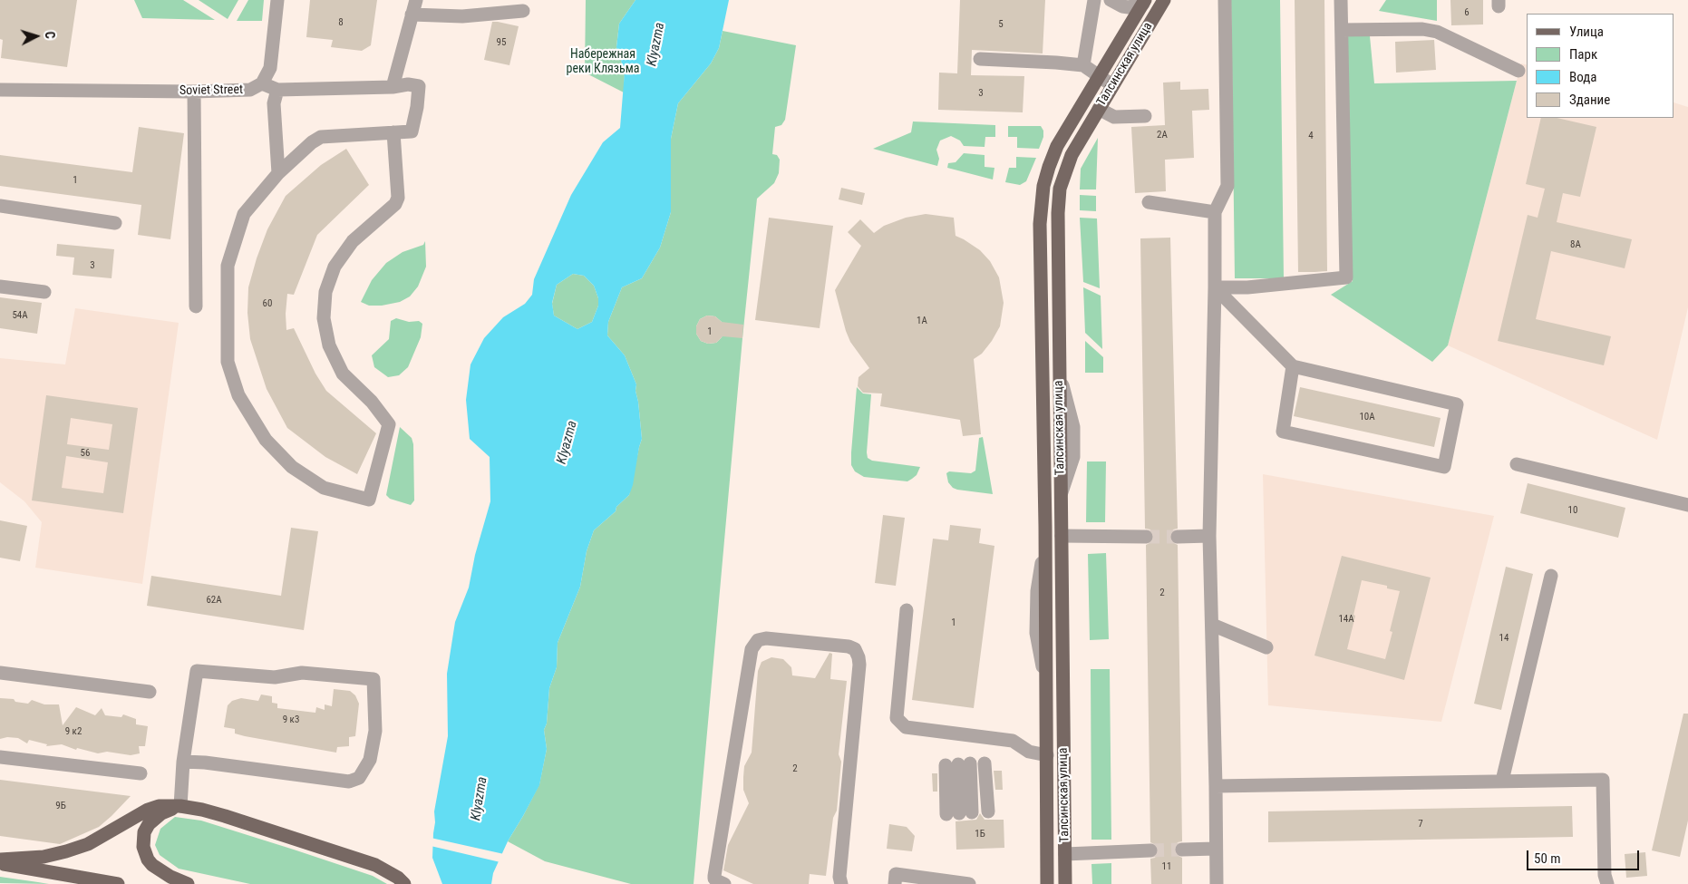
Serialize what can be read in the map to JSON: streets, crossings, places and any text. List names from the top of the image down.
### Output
{
  "streets": {
    "main road": ["Талсинская улица"],
    "street": ["Soviet Street"]
  },
  "water": ["Klyazma"],
  "parks": ["Набережная реки Клязьма"],
  "house_numbers": [
    "6",
    "8",
    "5",
    "95",
    "3",
    "2А",
    "4",
    "1",
    "8А",
    "3",
    "60",
    "54А",
    "1А",
    "1",
    "10А",
    "56",
    "10",
    "2",
    "62А",
    "14А",
    "1",
    "14",
    "9 к3",
    "9 к2",
    "2",
    "9Б",
    "7",
    "1Б",
    "11"
  ],
  "legend": [
    "Улица",
    "Парк",
    "Вода",
    "Здание"
  ],
  "scale_bar": "50 m",
  "north": "right"
}
